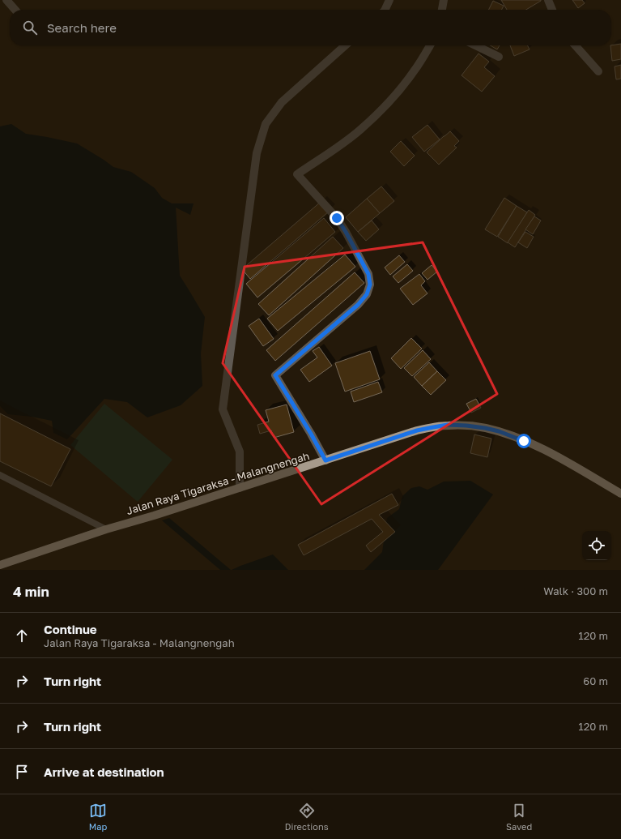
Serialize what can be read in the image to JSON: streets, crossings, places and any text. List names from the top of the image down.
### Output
{
  "streets": {
    "main road": ["Jalan Raya Tigaraksa - Malangnengah"]
  },
  "page": {
    "search": "Search here",
    "heading": ["4 min", "Walk · 300 m"],
    "list": [
      ["Continue", "Jalan Raya Tigaraksa - Malangnengah", "120 m"],
      ["Turn right", "60 m"],
      ["Turn right", "120 m"],
      "Arrive at destination"
    ],
    "nav": ["Map", "Directions", "Saved"]
  }
}
